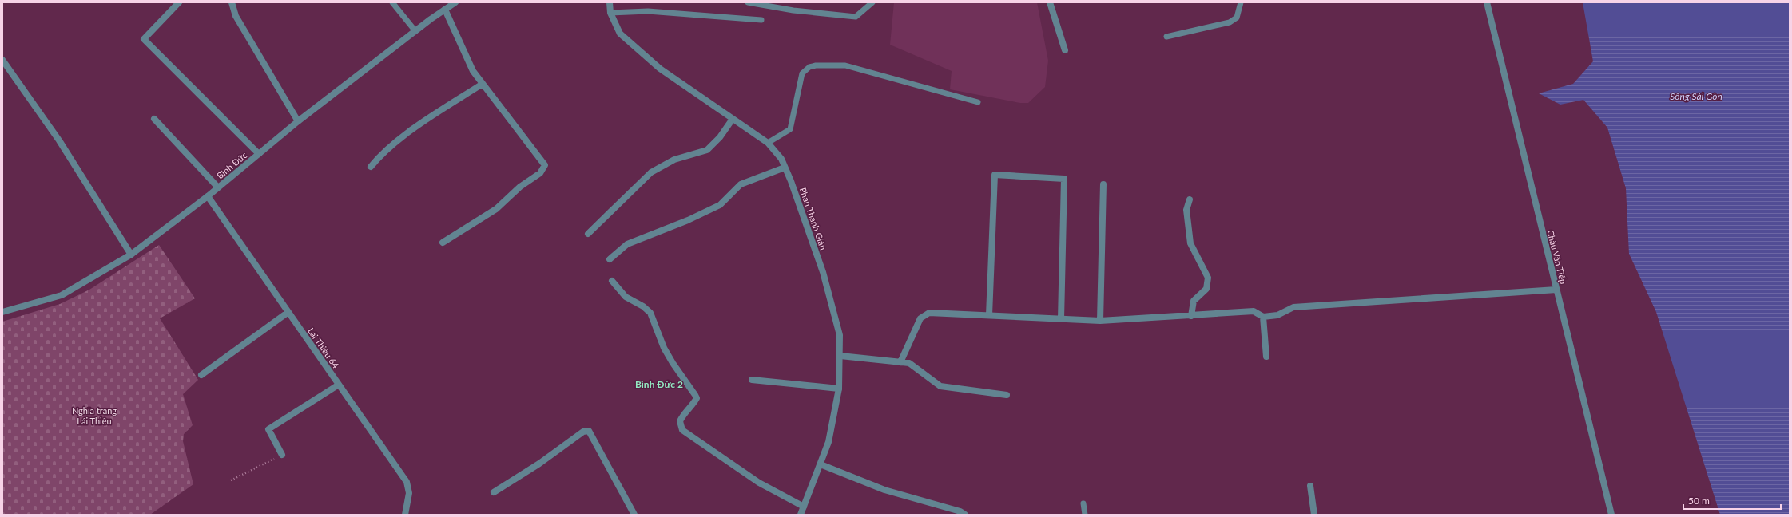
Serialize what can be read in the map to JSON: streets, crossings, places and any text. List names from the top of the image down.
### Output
{
  "streets": {
    "street": [
      "Bình Đức",
      "Phan Thanh Giản",
      "Châu Văn Tiếp",
      "Lái Thiêu 64"
    ]
  },
  "crossings": [
    ["Bình Đức", "Lái Thiêu 64"]
  ],
  "districts": ["Bình Đức 2"],
  "water": ["Sông Sài Gòn"],
  "parks": ["Nghĩa trang Lái Thiêu"],
  "scale_bar": "50 m"
}
